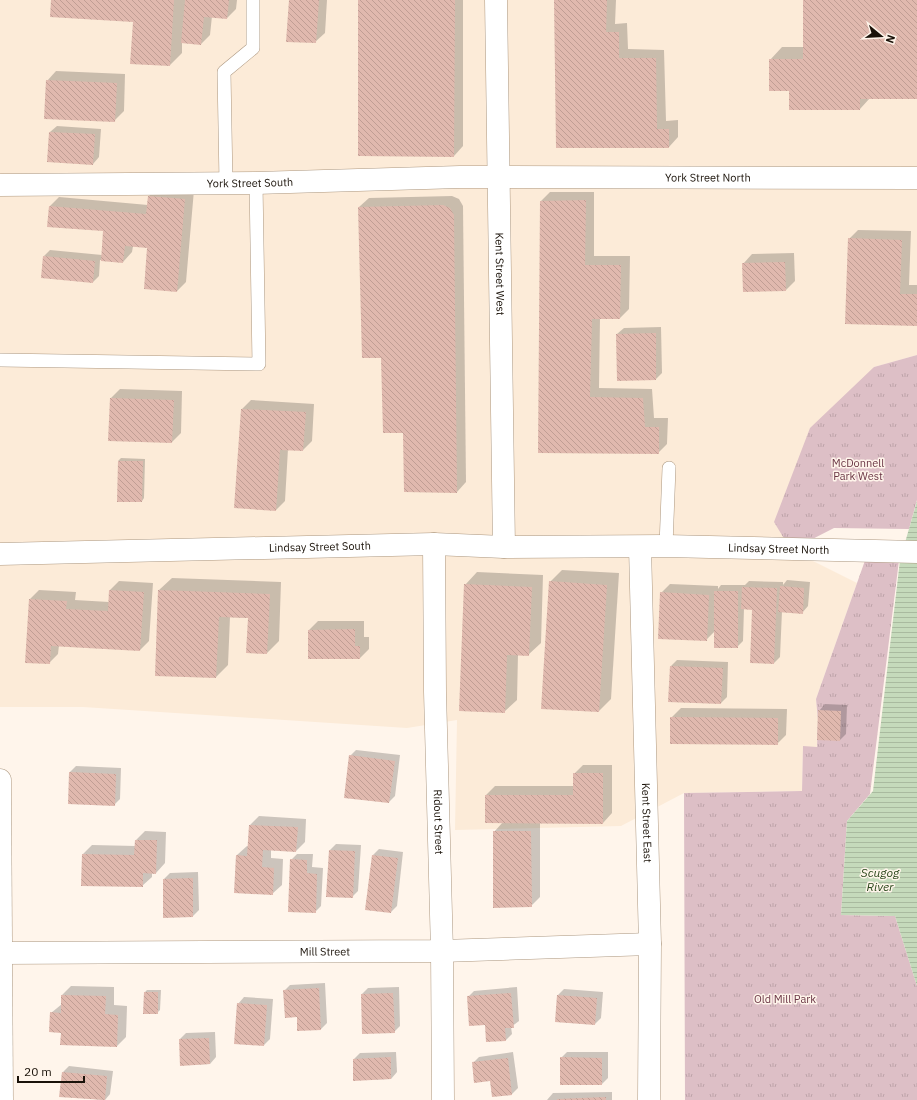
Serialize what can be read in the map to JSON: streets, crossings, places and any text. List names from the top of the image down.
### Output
{
  "streets": {
    "street": [
      "York Street North",
      "York Street South",
      "Kent Street West",
      "Lindsay Street South",
      "Lindsay Street North",
      "Ridout Street",
      "Kent Street East",
      "Mill Street"
    ]
  },
  "crossings": [
    ["York Street North", "York Street South"],
    ["York Street North", "Kent Street West"],
    ["York Street South", "Kent Street West"],
    ["Kent Street West", "Lindsay Street South"],
    ["Lindsay Street South", "Lindsay Street North"],
    ["Lindsay Street South", "Ridout Street"],
    ["Lindsay Street South", "Kent Street East"],
    ["Lindsay Street North", "Kent Street East"],
    ["Ridout Street", "Mill Street"],
    ["Kent Street East", "Mill Street"]
  ],
  "water": ["Scugog River"],
  "parks": ["McDonnell Park West", "Old Mill Park"],
  "scale_bar": "20 m",
  "north": "right"
}
